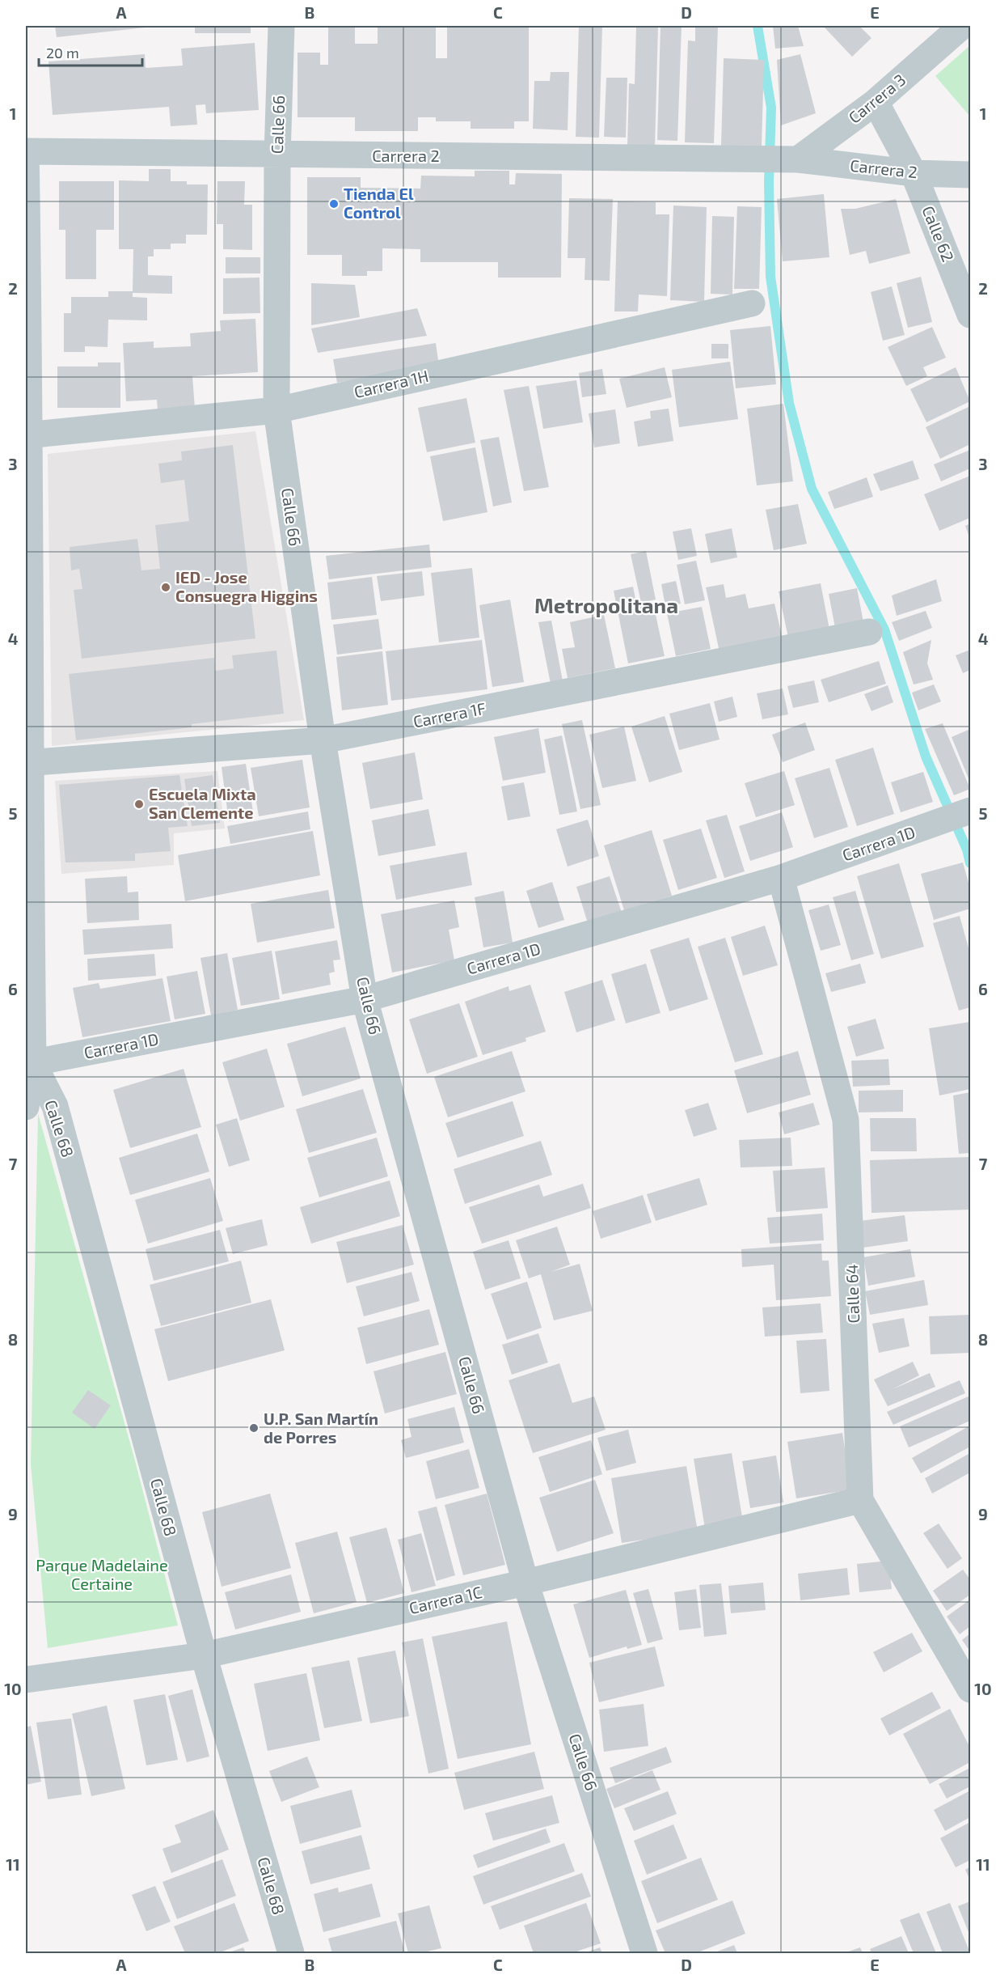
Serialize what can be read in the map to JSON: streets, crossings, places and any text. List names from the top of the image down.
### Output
{
  "streets": {
    "street": [
      "Carrera 3",
      "Calle 66",
      "Carrera 2",
      "Calle 62",
      "Carrera 1H",
      "Carrera 1F",
      "Carrera 1D",
      "Calle 68",
      "Calle 64",
      "Carrera 1C"
    ]
  },
  "crossings": [
    ["Carrera 3", "Carrera 2"],
    ["Carrera 3", "Calle 62"],
    ["Calle 66", "Carrera 2"],
    ["Calle 66", "Carrera 1H"],
    ["Calle 66", "Carrera 1F"],
    ["Calle 66", "Carrera 1D"],
    ["Calle 66", "Carrera 1C"],
    ["Carrera 2", "Calle 62"],
    ["Carrera 2", "Calle 68"],
    ["Carrera 1H", "Calle 68"],
    ["Carrera 1F", "Calle 68"],
    ["Carrera 1D", "Calle 68"],
    ["Carrera 1D", "Calle 64"],
    ["Calle 68", "Carrera 1C"],
    ["Calle 64", "Carrera 1C"]
  ],
  "districts": ["Metropolitana"],
  "parks": ["Parque Madelaine Certaine"],
  "places": [
    "Tienda El Control",
    "IED - Jose Consuegra Higgins",
    "Escuela Mixta San Clemente",
    "U.P. San Martín de Porres"
  ],
  "scale_bar": "20 m",
  "grid": {
    "columns": [
      "A",
      "B",
      "C",
      "D",
      "E"
    ],
    "rows": [
      "1",
      "2",
      "3",
      "4",
      "5",
      "6",
      "7",
      "8",
      "9",
      "10",
      "11"
    ]
  }
}
